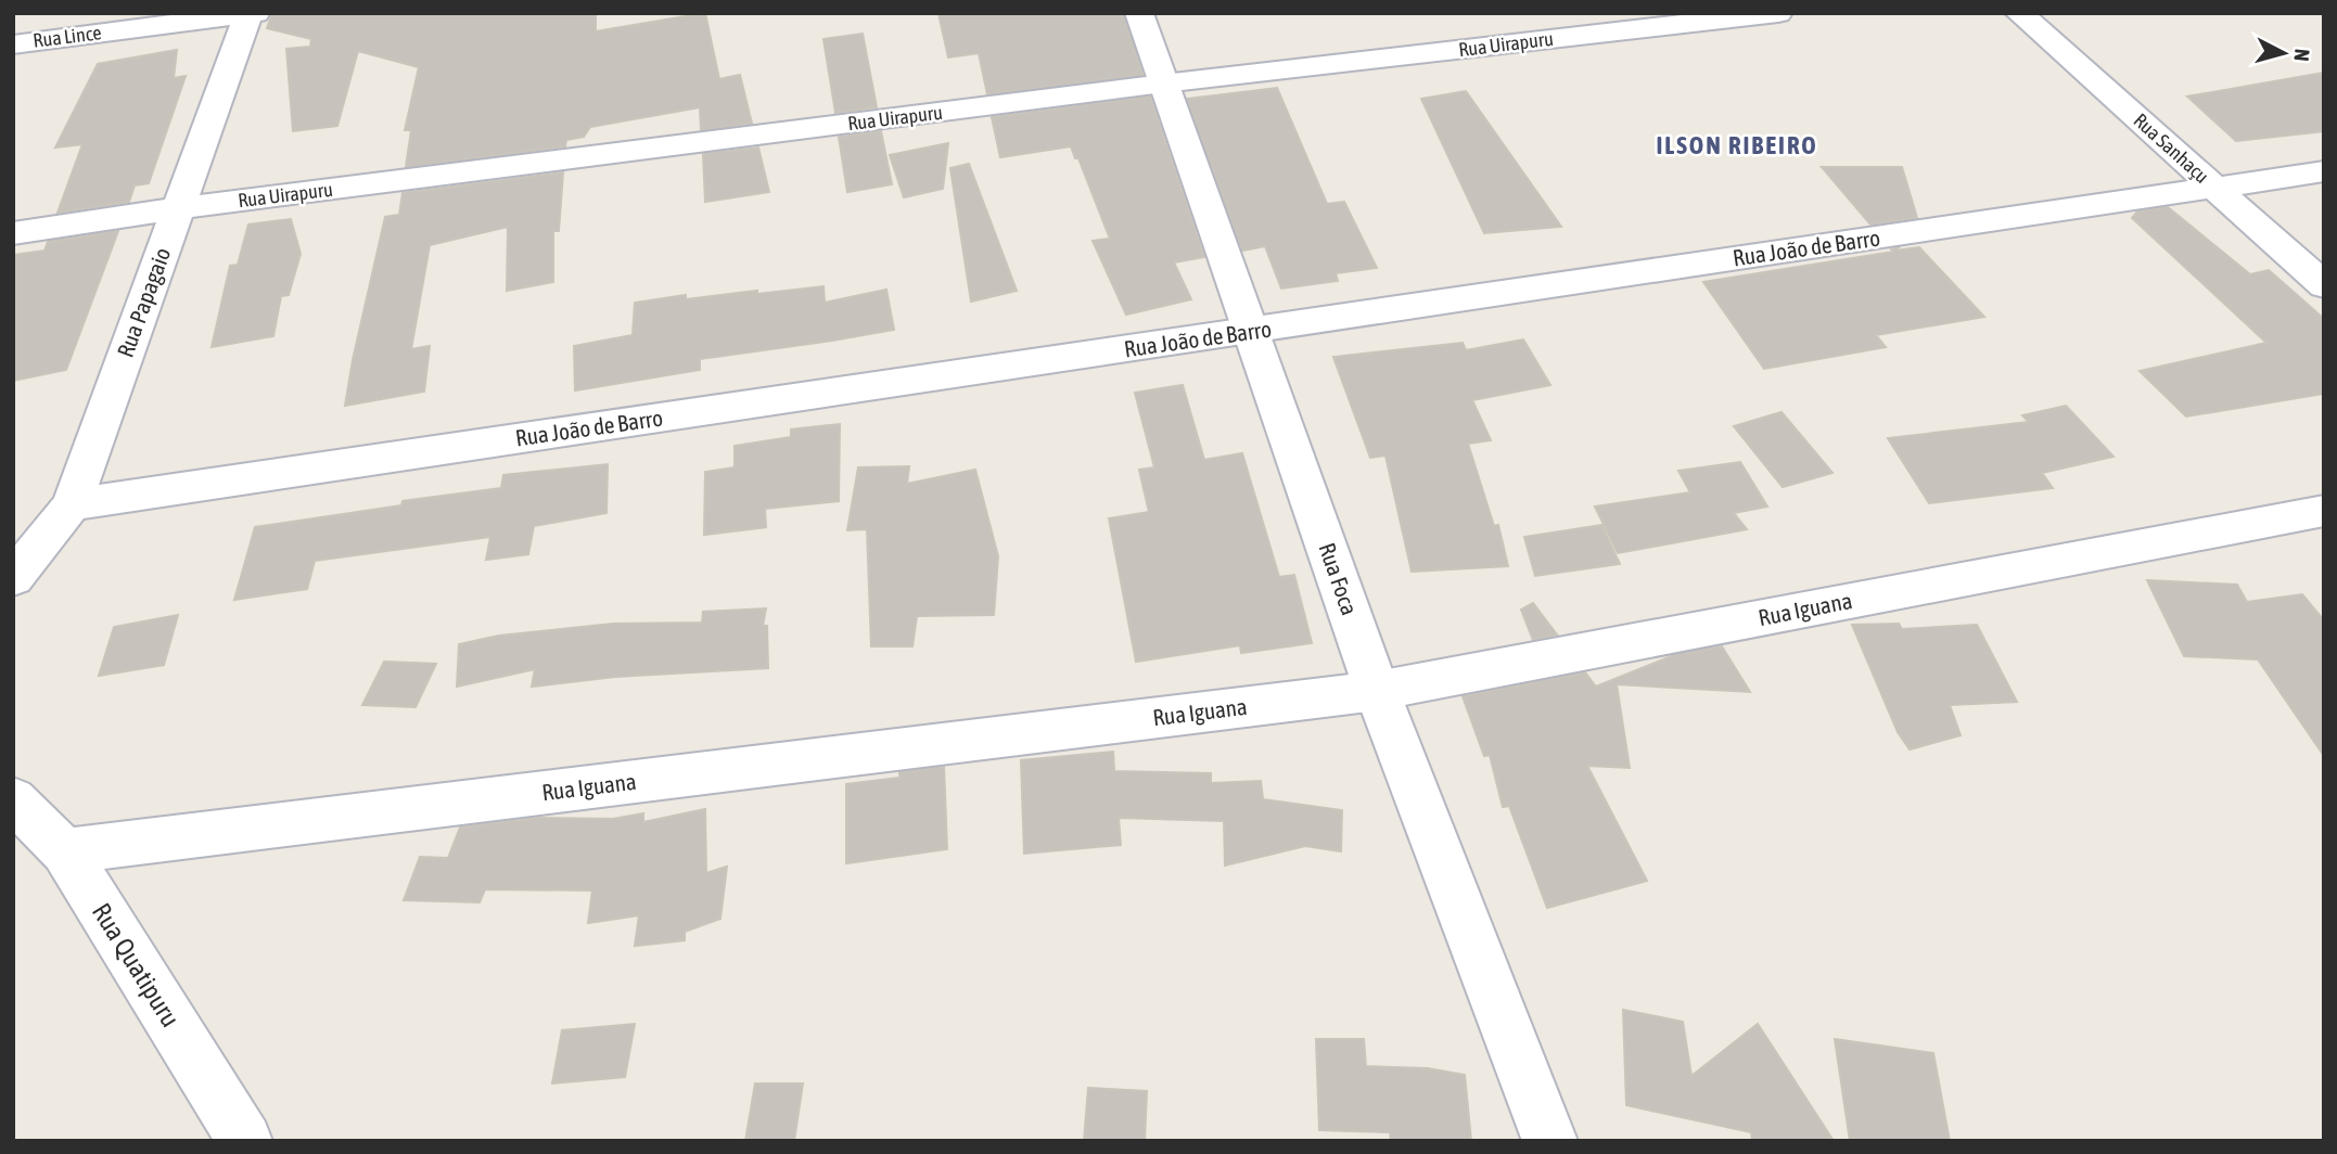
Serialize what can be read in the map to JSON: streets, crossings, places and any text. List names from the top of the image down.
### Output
{
  "streets": {
    "street": [
      "Rua Lince",
      "Rua Uirapuru",
      "Rua Sanhaçu",
      "Rua João de Barro",
      "Rua Papagaio",
      "Rua Foca",
      "Rua Iguana",
      "Rua Quatipuru"
    ]
  },
  "crossings": [
    ["Rua Lince", "Rua Papagaio"],
    ["Rua Uirapuru", "Rua Papagaio"],
    ["Rua Uirapuru", "Rua Foca"],
    ["Rua Sanhaçu", "Rua João de Barro"],
    ["Rua João de Barro", "Rua Papagaio"],
    ["Rua João de Barro", "Rua Foca"],
    ["Rua Foca", "Rua Iguana"],
    ["Rua Iguana", "Rua Quatipuru"]
  ],
  "districts": ["ILSON RIBEIRO"],
  "north": "right"
}
